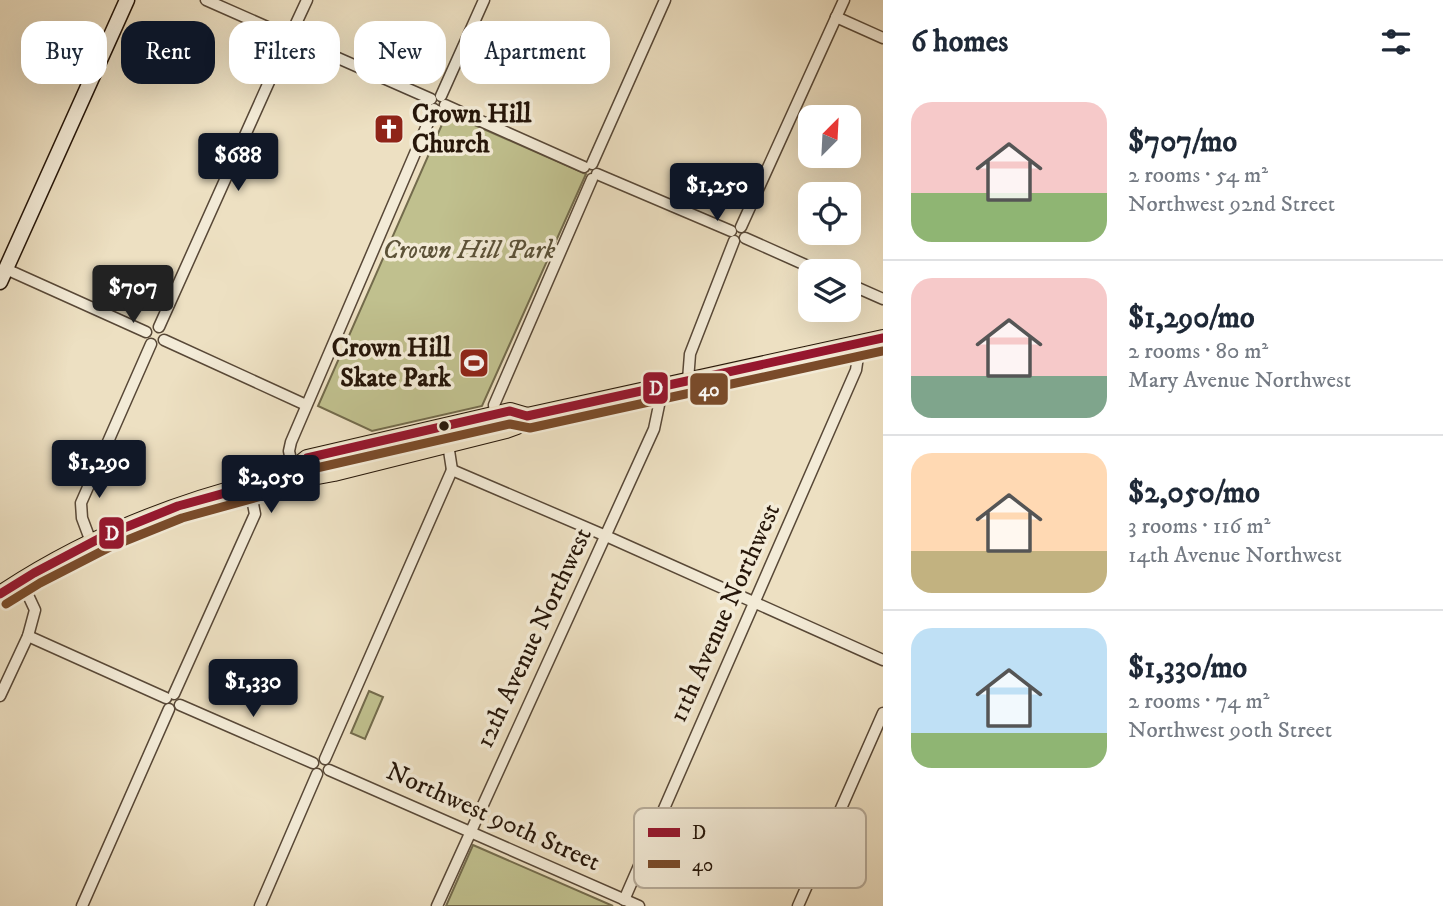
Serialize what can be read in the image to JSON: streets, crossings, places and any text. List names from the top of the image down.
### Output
{
  "streets": {
    "street": ["11th Avenue Northwest", "12th Avenue Northwest", "Northwest 90th Street"]
  },
  "crossings": [
    ["11th Avenue Northwest", "Northwest 90th Street"],
    ["12th Avenue Northwest", "Northwest 90th Street"]
  ],
  "parks": ["Crown Hill Park"],
  "places": {
    "church": ["Crown Hill Church"],
    "sports": ["Crown Hill Skate Park"]
  },
  "lines": ["transit line D", "transit line 40"],
  "legend": ["D", "40"],
  "north": "top right",
  "page": {
    "heading": "6 homes",
    "chip": [
      "Buy",
      "Rent",
      "Filters",
      "New",
      "Apartment"
    ],
    "list": [
      {
        "name": "$707/mo",
        "note": "2 rooms · 54 m² · Northwest 92nd Street"
      },
      {
        "name": "$1,290/mo",
        "note": "2 rooms · 80 m² · Mary Avenue Northwest"
      },
      {
        "name": "$2,050/mo",
        "note": "3 rooms · 116 m² · 14th Avenue Northwest"
      },
      {
        "name": "$1,330/mo",
        "note": "2 rooms · 74 m² · Northwest 90th Street"
      }
    ],
    "price": [
      "$688",
      "$1,250",
      "$707",
      "$1,290",
      "$2,050",
      "$1,330"
    ]
  }
}
